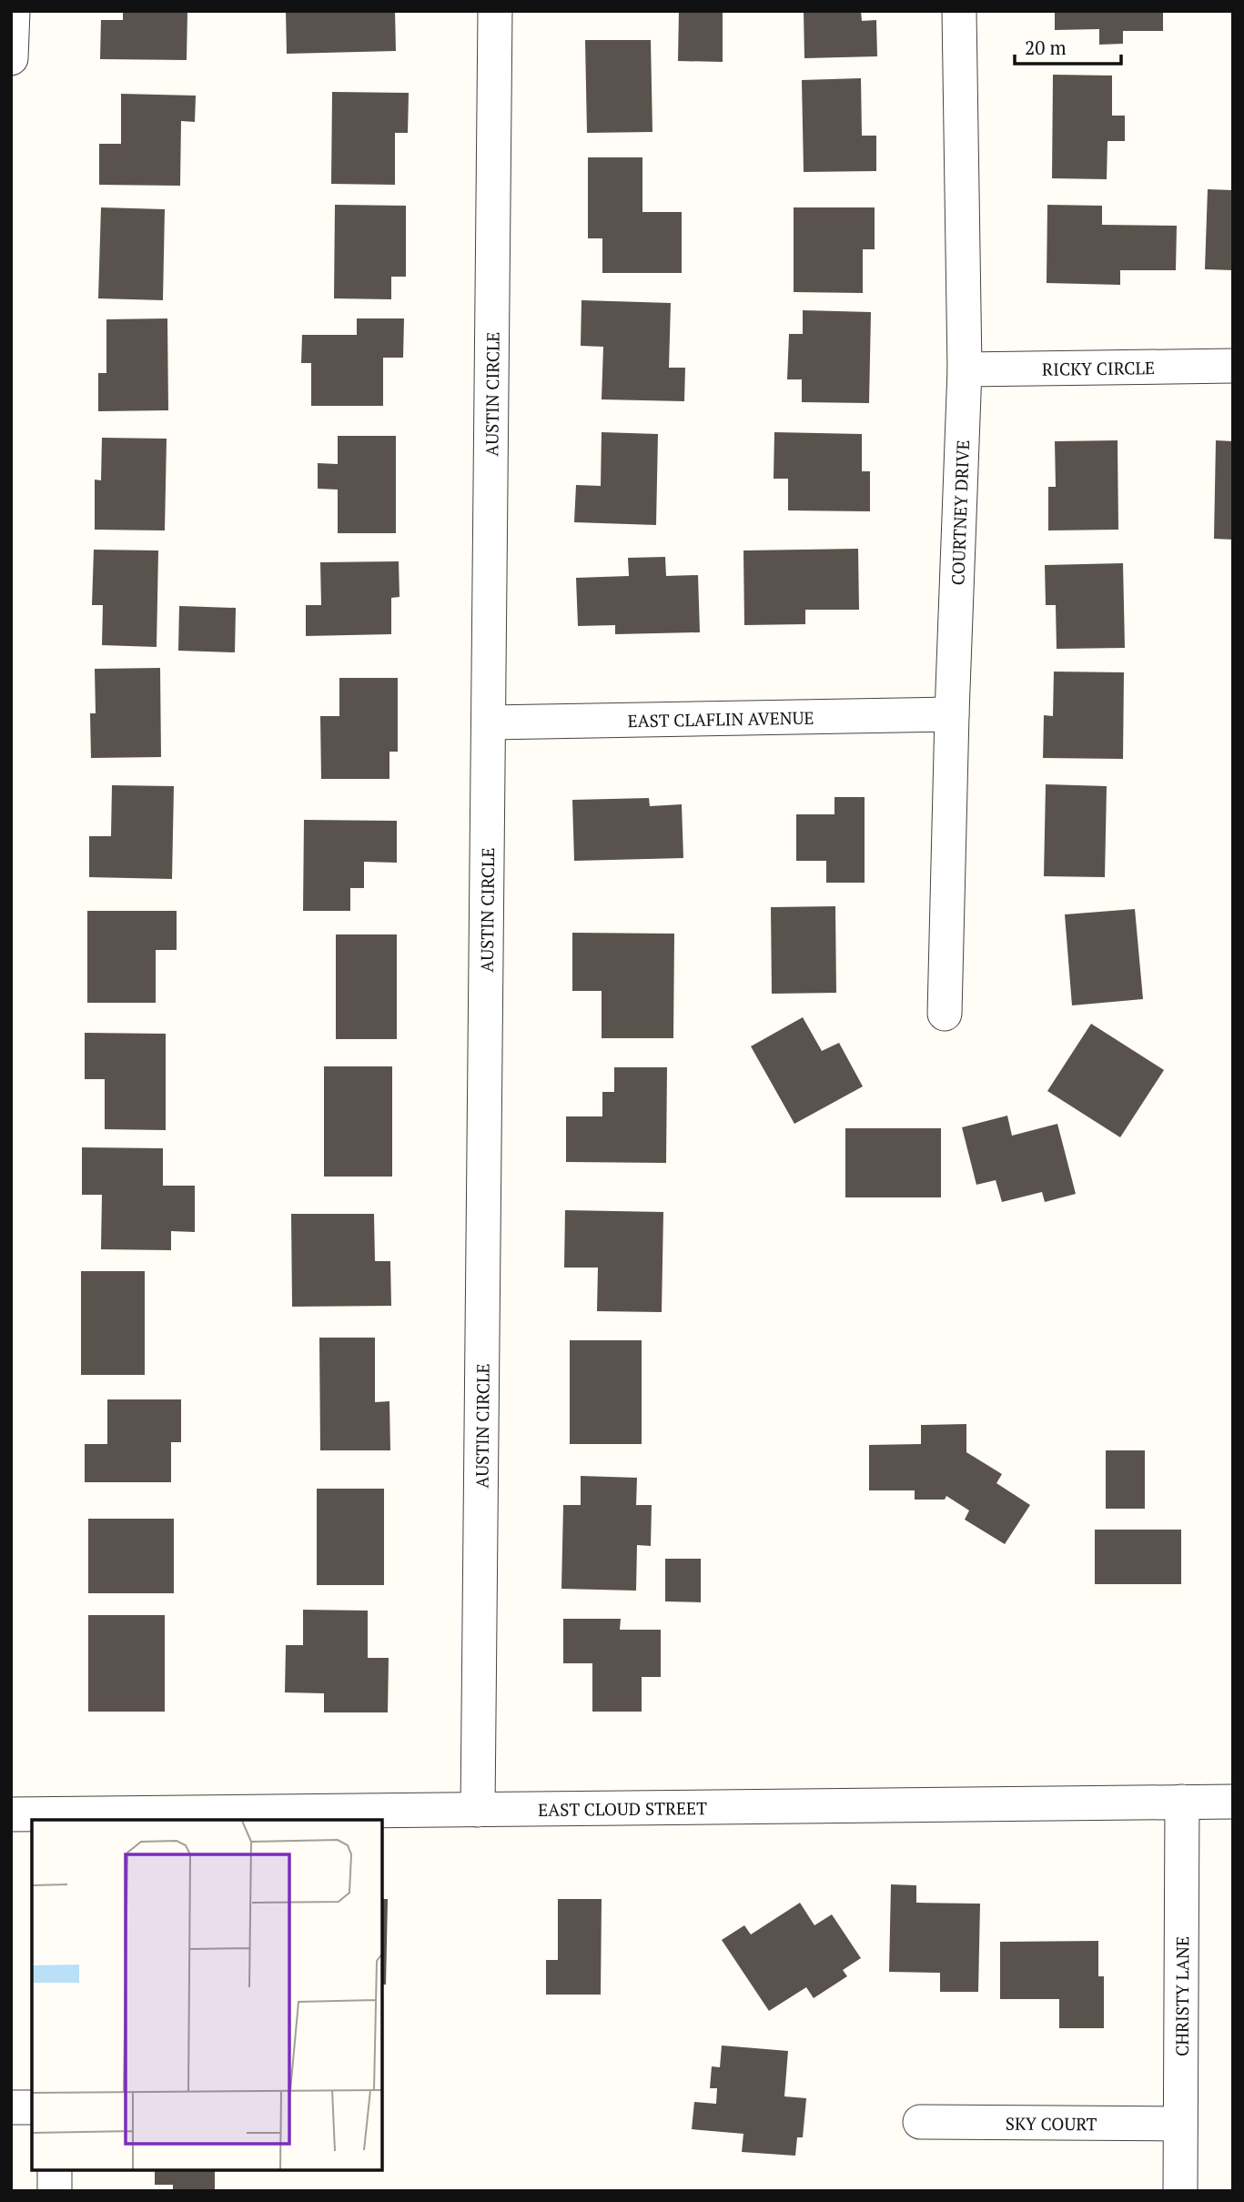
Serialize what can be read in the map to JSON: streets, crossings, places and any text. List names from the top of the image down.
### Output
{
  "streets": {
    "street": [
      "RICKY CIRCLE",
      "AUSTIN CIRCLE",
      "COURTNEY DRIVE",
      "EAST CLAFLIN AVENUE",
      "EAST CLOUD STREET",
      "CHRISTY LANE",
      "SKY COURT"
    ]
  },
  "crossings": [
    ["RICKY CIRCLE", "COURTNEY DRIVE"],
    ["AUSTIN CIRCLE", "EAST CLAFLIN AVENUE"],
    ["AUSTIN CIRCLE", "EAST CLOUD STREET"],
    ["COURTNEY DRIVE", "EAST CLAFLIN AVENUE"],
    ["EAST CLOUD STREET", "CHRISTY LANE"],
    ["CHRISTY LANE", "SKY COURT"]
  ],
  "scale_bar": "20 m"
}
